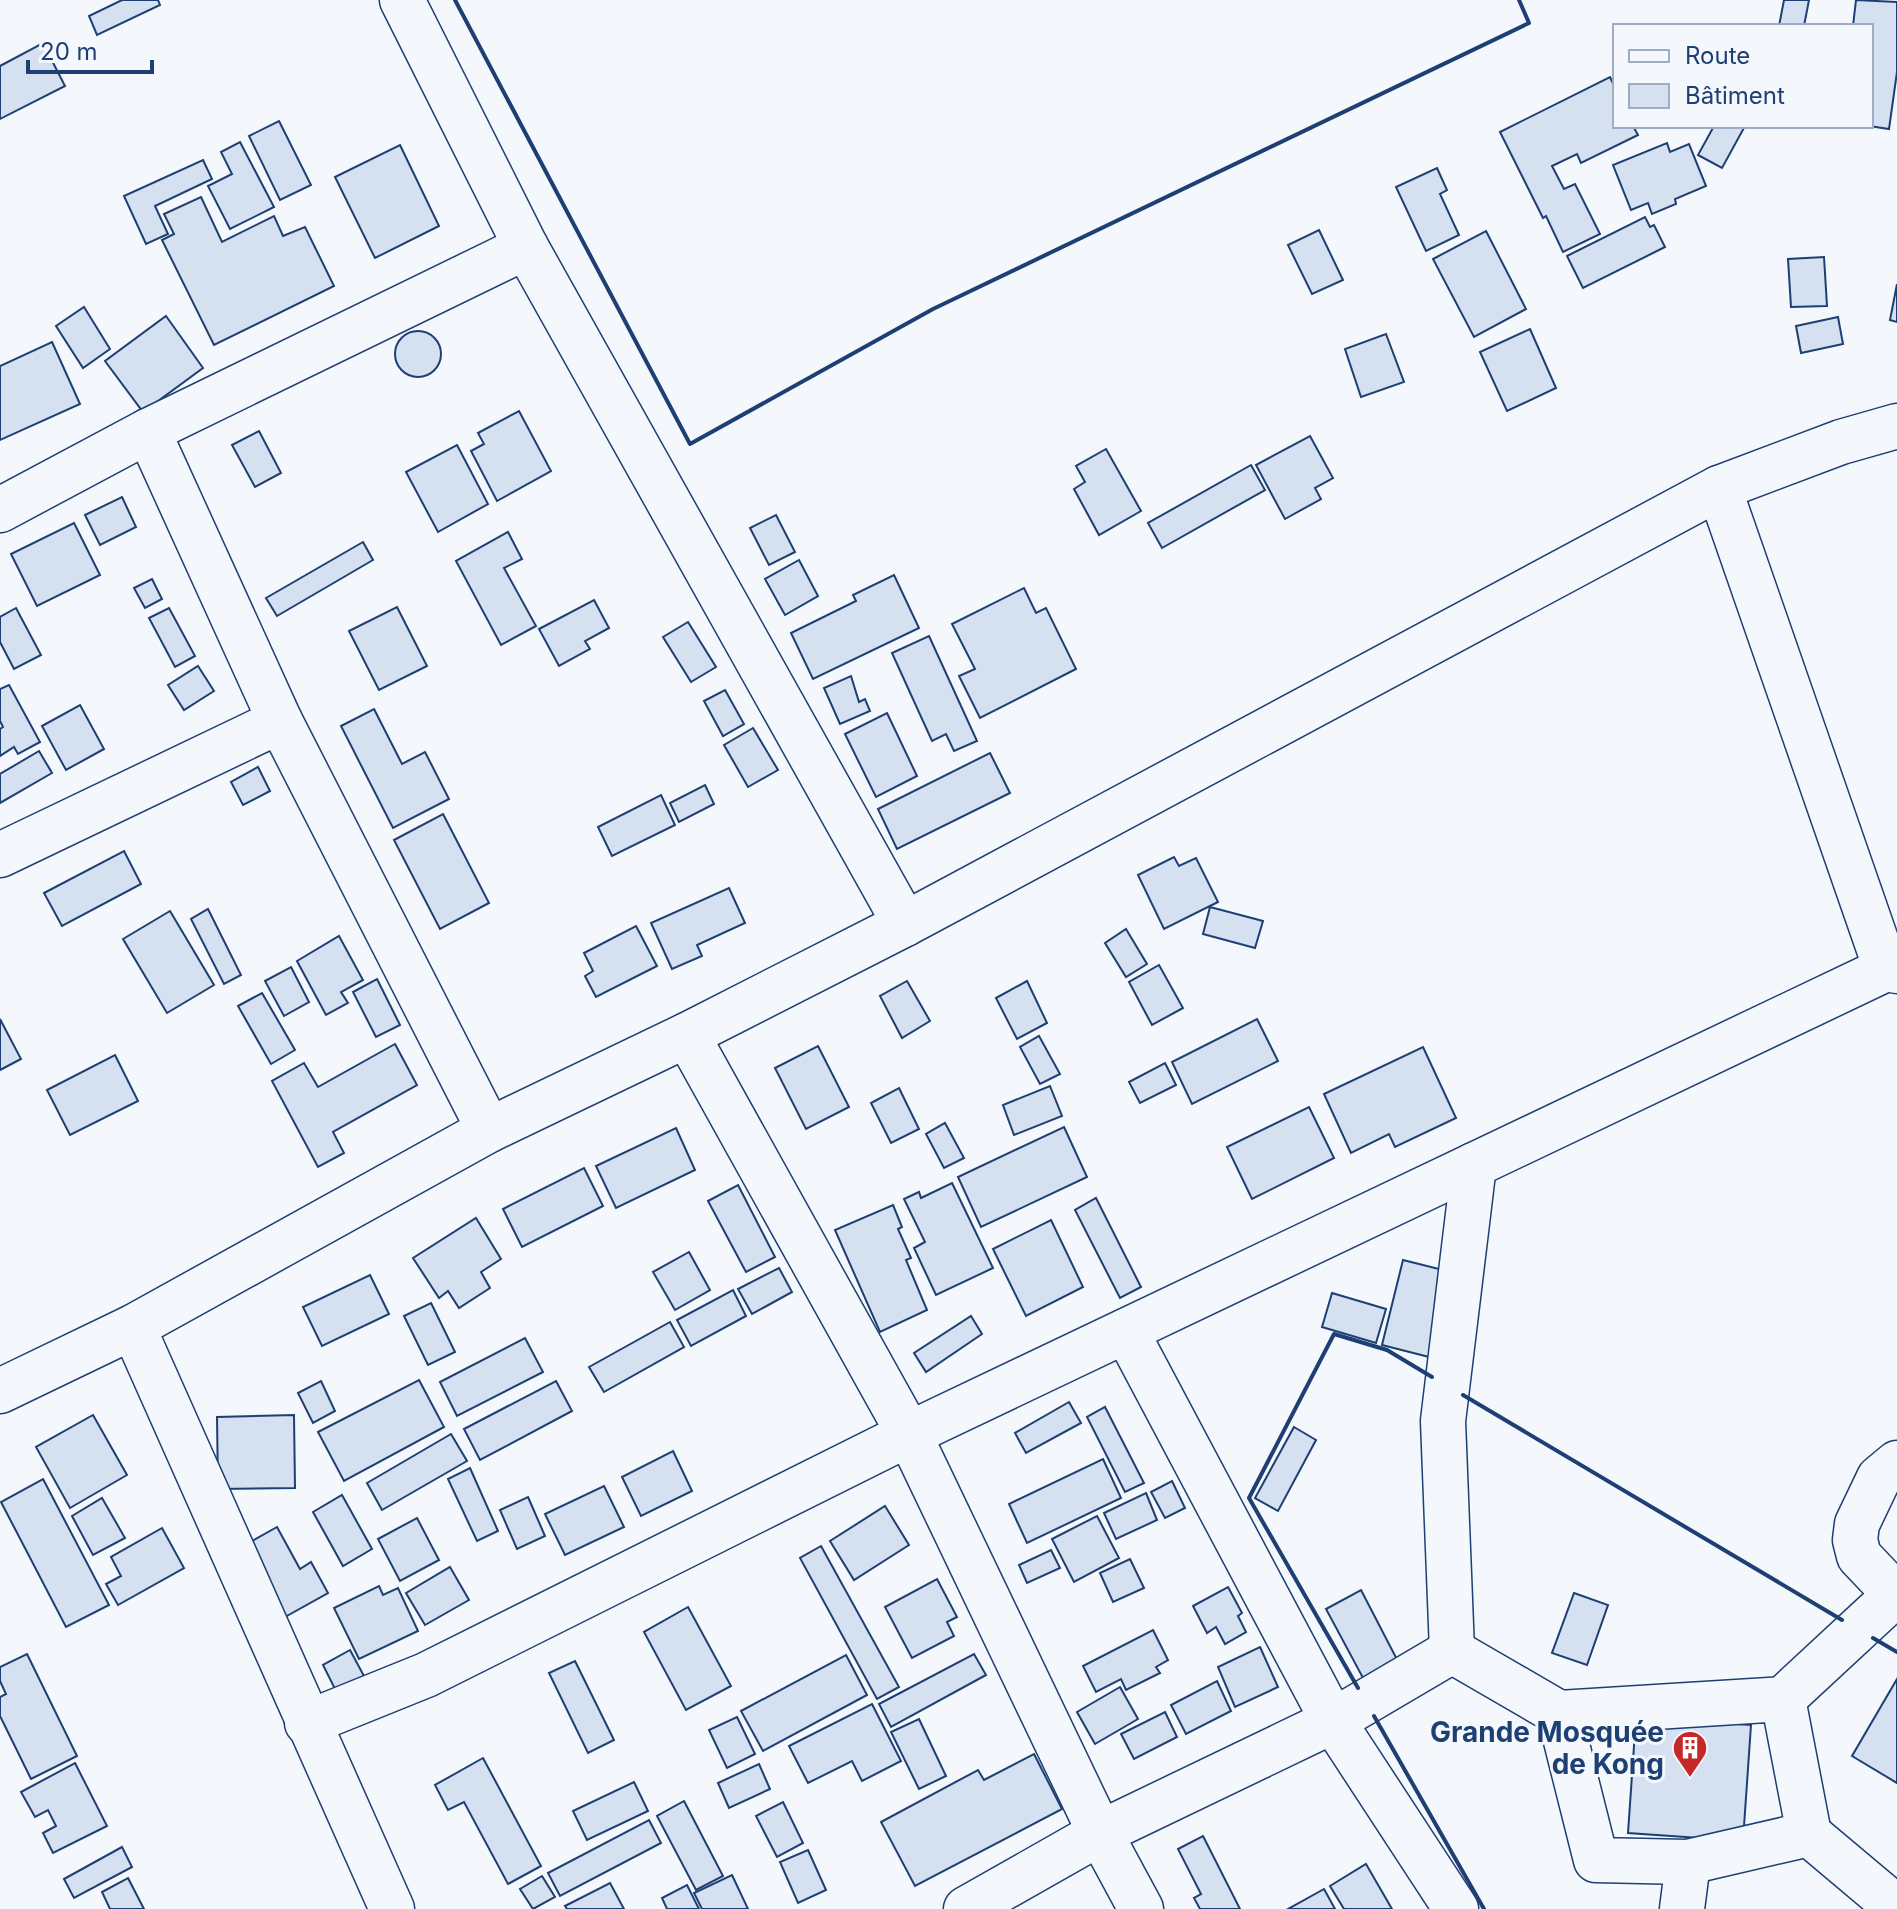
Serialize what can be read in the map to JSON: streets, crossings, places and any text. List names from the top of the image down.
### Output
{
  "places": {
    "building": ["Grande Mosquée de Kong"]
  },
  "legend": ["Route", "Bâtiment"],
  "scale_bar": "20 m"
}
